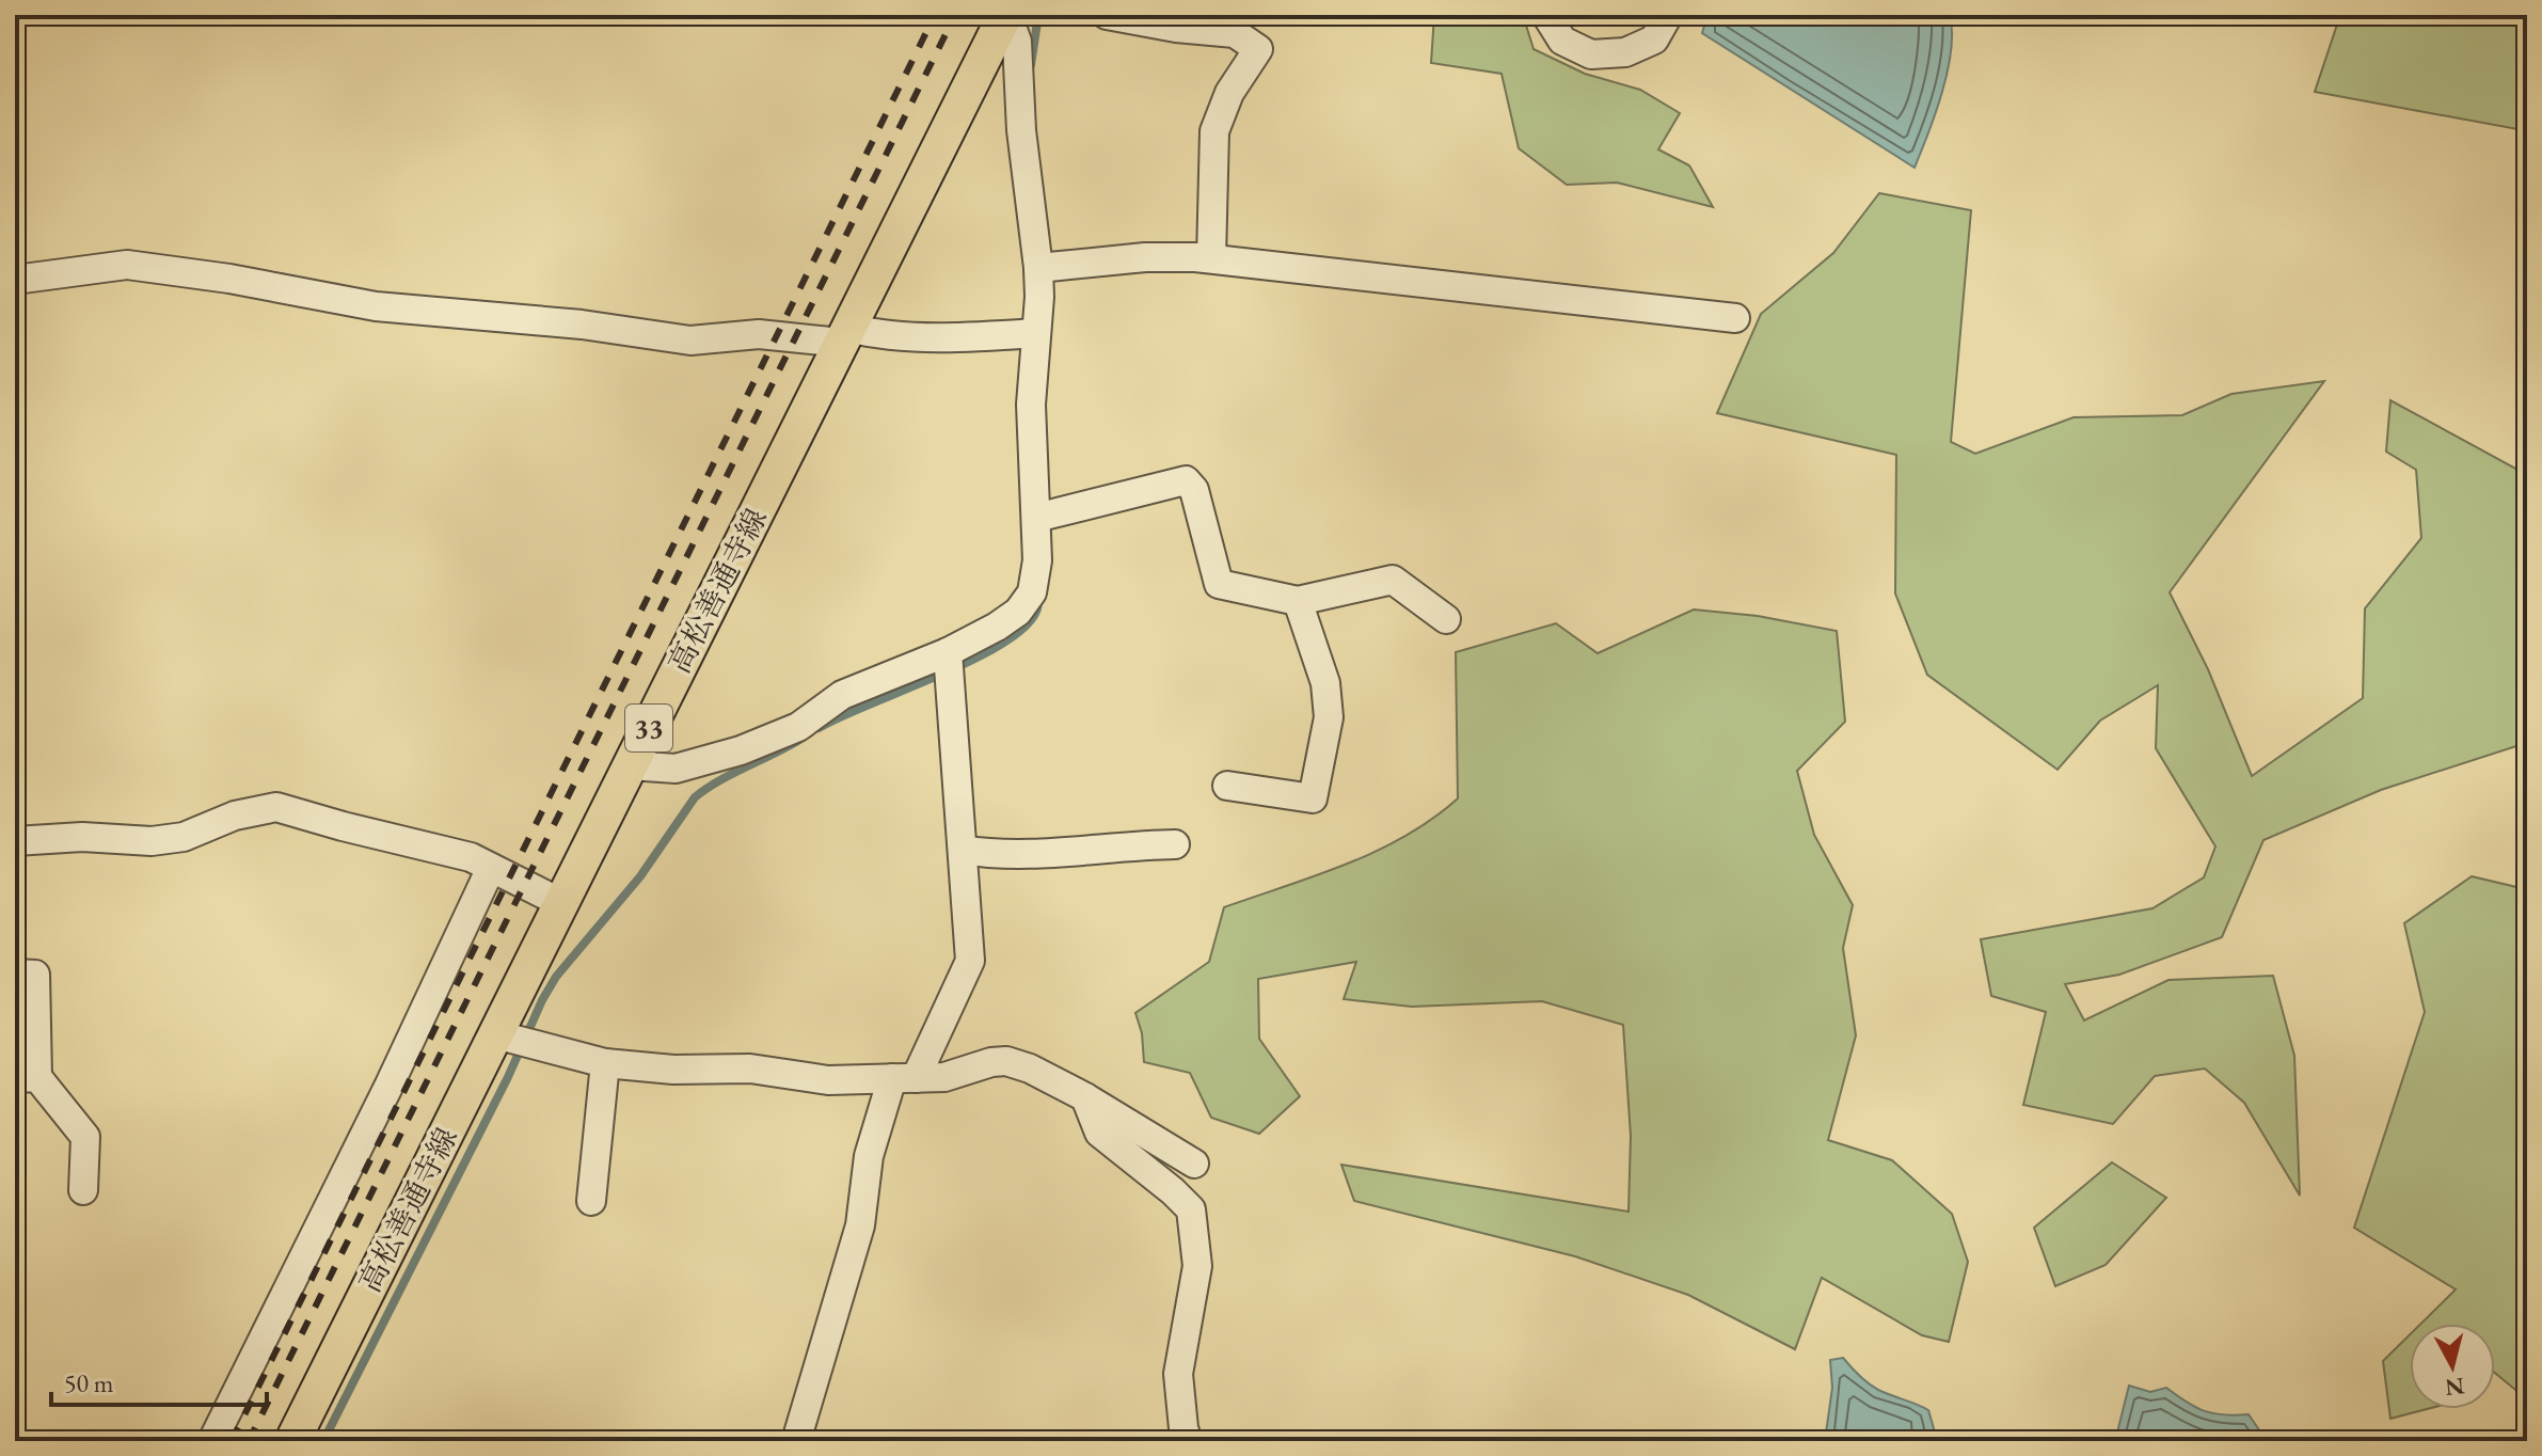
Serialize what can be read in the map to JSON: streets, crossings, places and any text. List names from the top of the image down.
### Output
{
  "streets": {
    "main road": ["高松善通寺線", "33"]
  },
  "scale_bar": "50 m",
  "north": "bottom"
}
